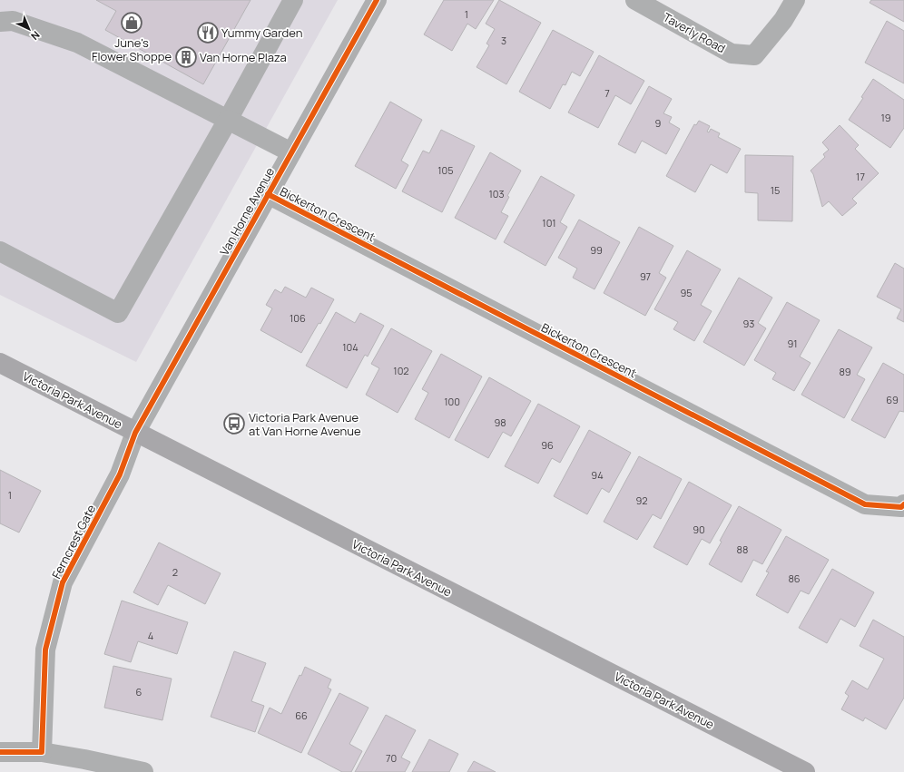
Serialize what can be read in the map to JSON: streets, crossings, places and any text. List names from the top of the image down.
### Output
{
  "streets": {
    "main road": ["Victoria Park Avenue"],
    "street": [
      "Taverly Road",
      "Van Horne Avenue",
      "Bickerton Crescent",
      "Ferncrest Gate"
    ]
  },
  "crossings": [
    ["Van Horne Avenue", "Bickerton Crescent"],
    ["Van Horne Avenue", "Victoria Park Avenue"],
    ["Van Horne Avenue", "Ferncrest Gate"],
    ["Victoria Park Avenue", "Ferncrest Gate"]
  ],
  "places": {
    "shop": ["June's Flower Shoppe"],
    "restaurant": ["Yummy Garden"],
    "building": ["Van Horne Plaza"],
    "bus stop": ["Victoria Park Avenue at Van Horne Avenue"]
  },
  "house_numbers": [
    "1",
    "3",
    "7",
    "19",
    "9",
    "105",
    "17",
    "15",
    "103",
    "101",
    "99",
    "97",
    "95",
    "106",
    "93",
    "91",
    "104",
    "102",
    "89",
    "69",
    "100",
    "98",
    "96",
    "94",
    "1",
    "92",
    "90",
    "88",
    "2",
    "86",
    "4",
    "6",
    "66",
    "70"
  ],
  "north": "bottom right"
}
